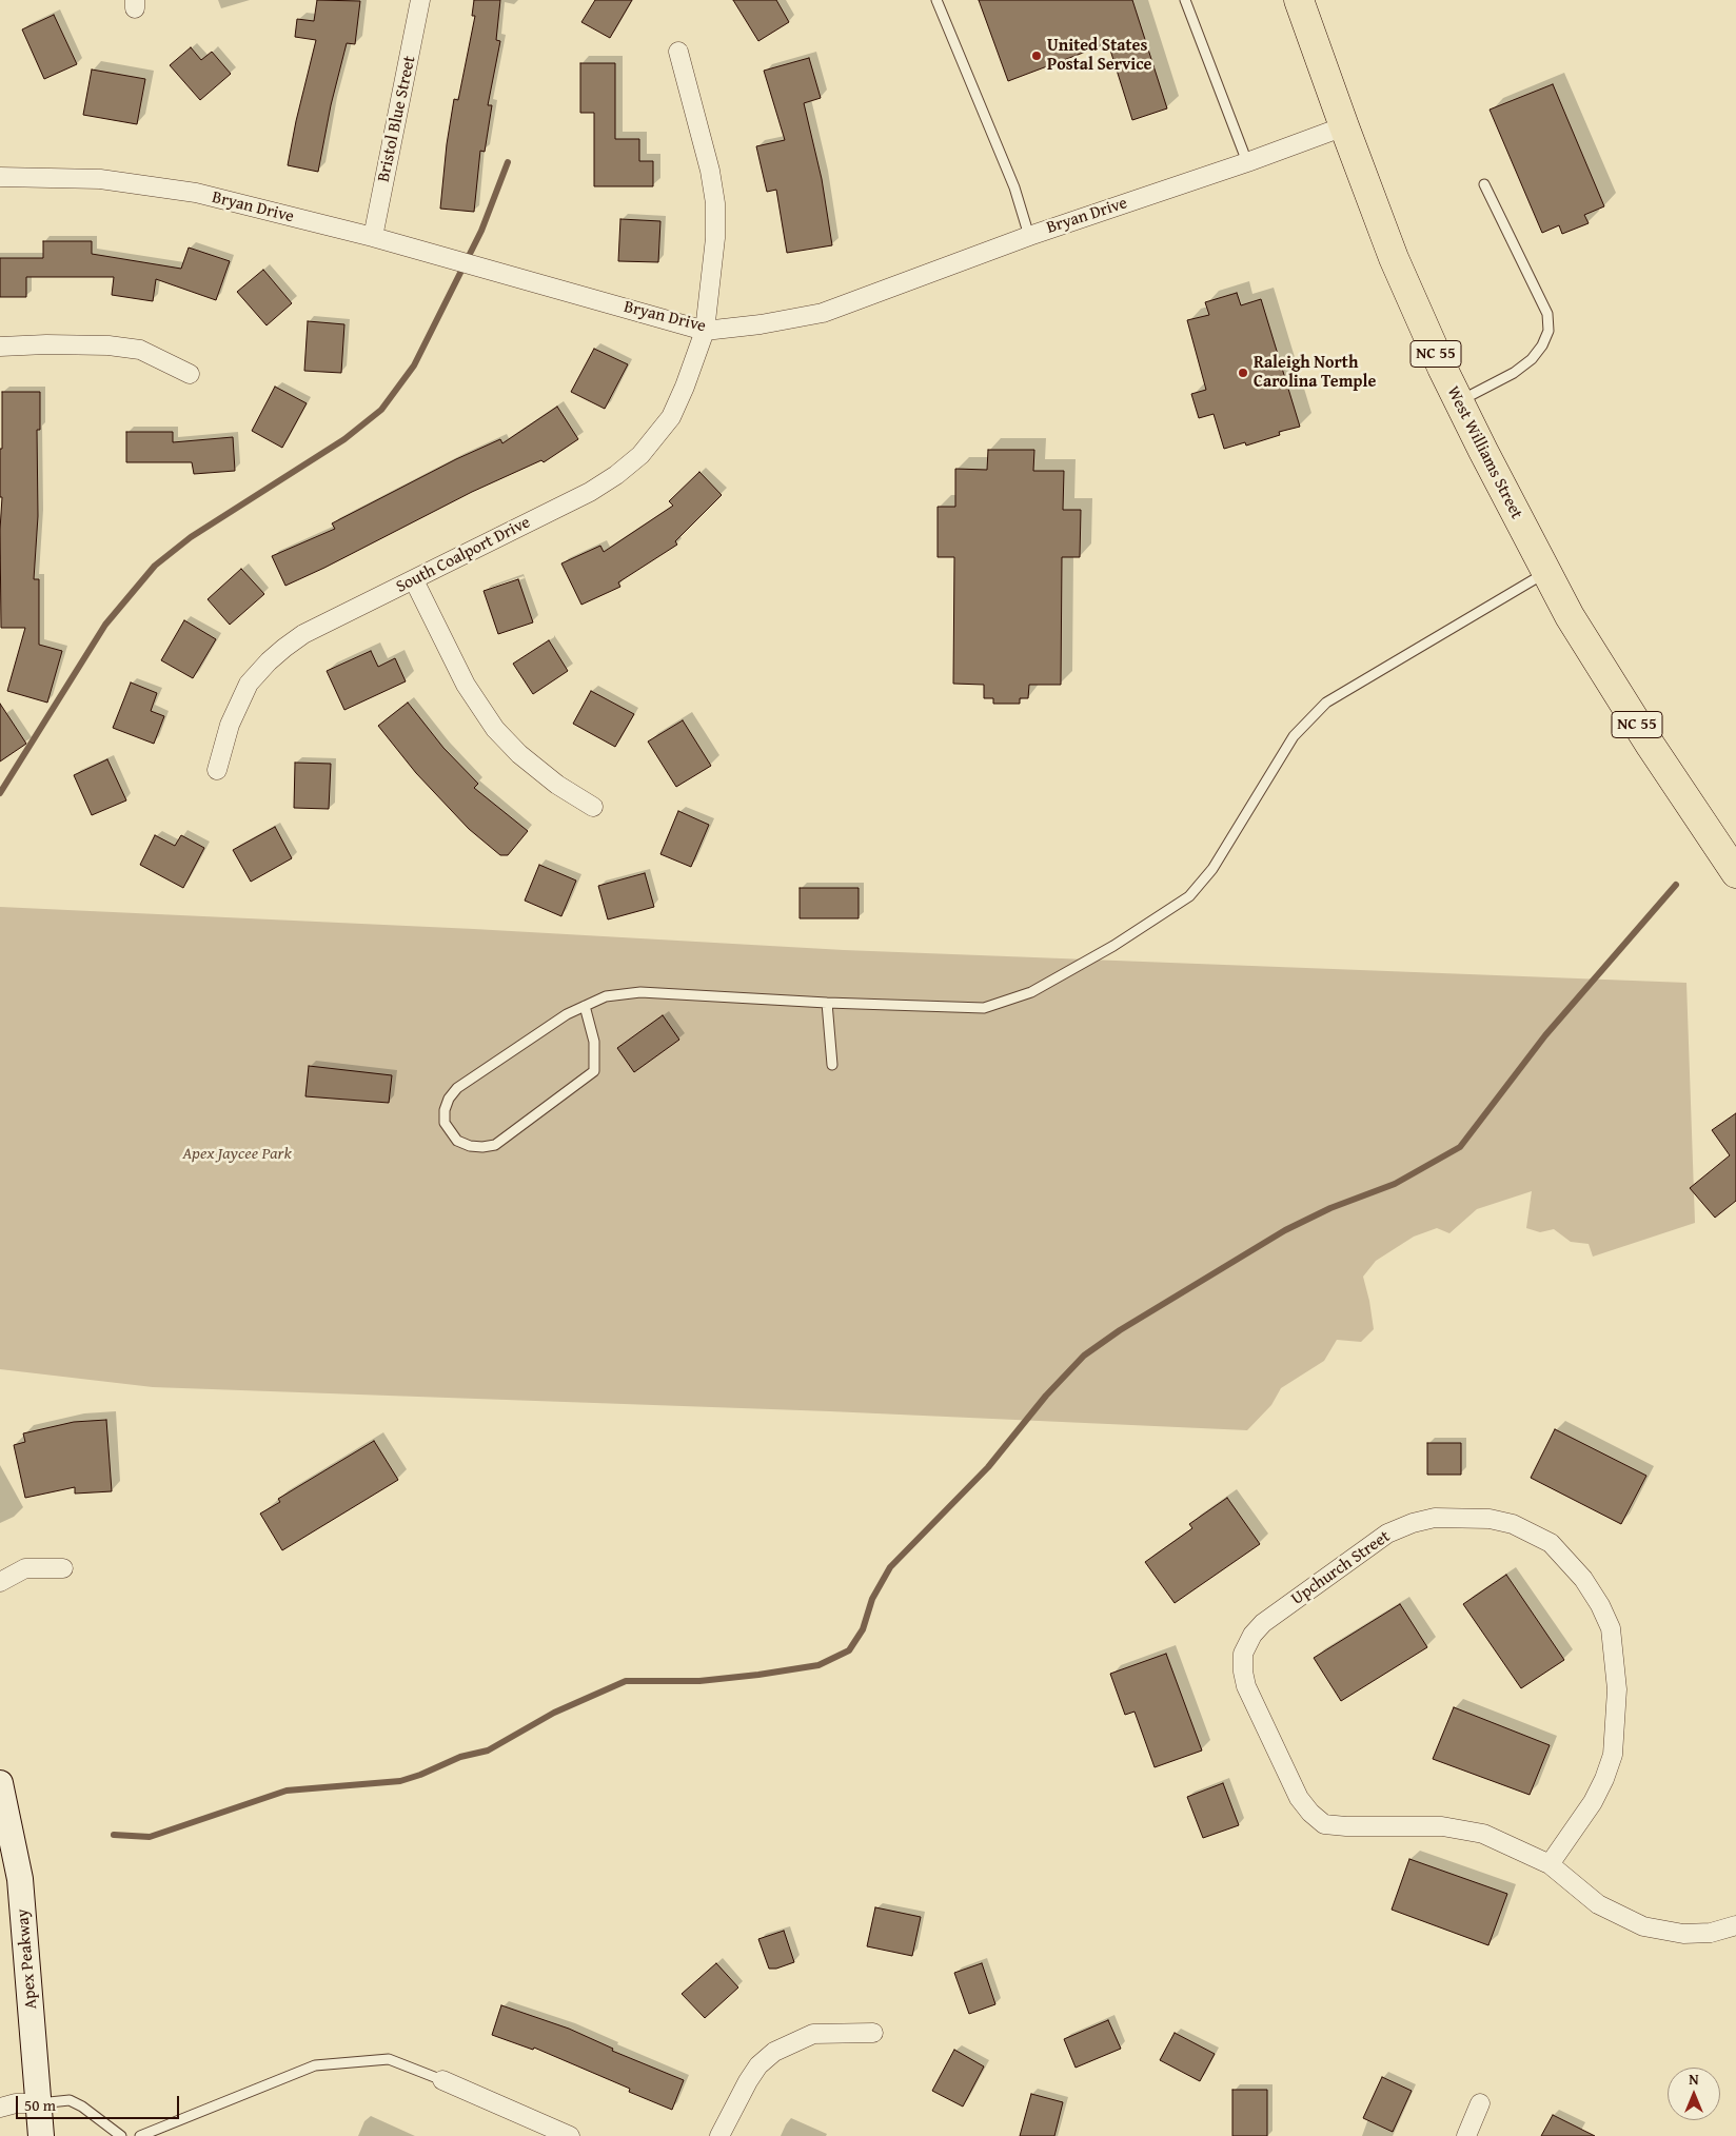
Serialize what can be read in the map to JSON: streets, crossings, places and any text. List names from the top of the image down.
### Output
{
  "streets": {
    "main road": ["NC 55", "West Williams Street", "Apex Peakway"],
    "street": [
      "Bristol Blue Street",
      "Bryan Drive",
      "South Coalport Drive",
      "Upchurch Street"
    ]
  },
  "crossings": [
    ["Bristol Blue Street", "Bryan Drive"],
    ["Bryan Drive", "West Williams Street"],
    ["Bryan Drive", "South Coalport Drive"]
  ],
  "parks": ["Apex Jaycee Park"],
  "places": ["United States Postal Service", "Raleigh North Carolina Temple"],
  "scale_bar": "50 m",
  "north": "top"
}
